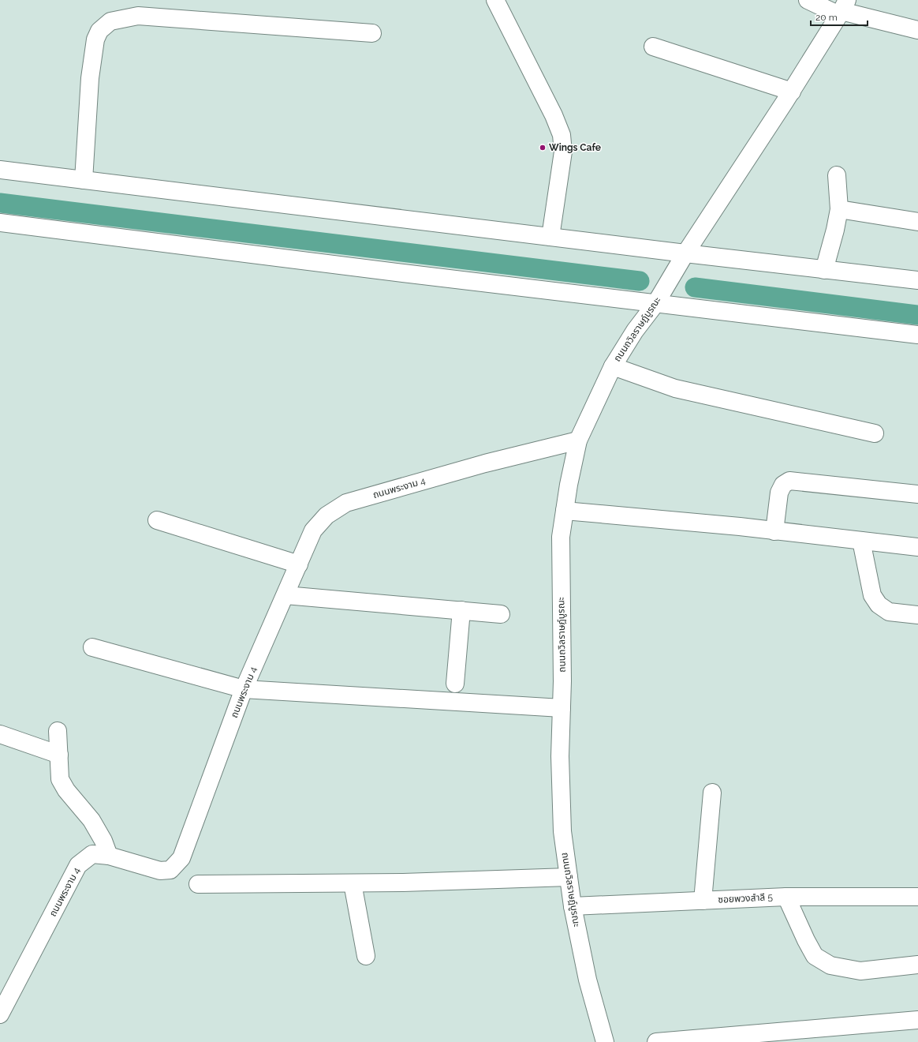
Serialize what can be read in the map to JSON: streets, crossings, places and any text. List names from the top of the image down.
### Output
{
  "streets": {
    "street": ["ถนนถวิลราษฎ์บูรณะ", "ถนนพระงาม 4", "ซอยพวงสำลี 5"]
  },
  "crossings": [
    ["ถนนถวิลราษฎ์บูรณะ", "ถนนพระงาม 4"],
    ["ถนนถวิลราษฎ์บูรณะ", "ซอยพวงสำลี 5"]
  ],
  "places": ["Wings Cafe"],
  "scale_bar": "20 m"
}
